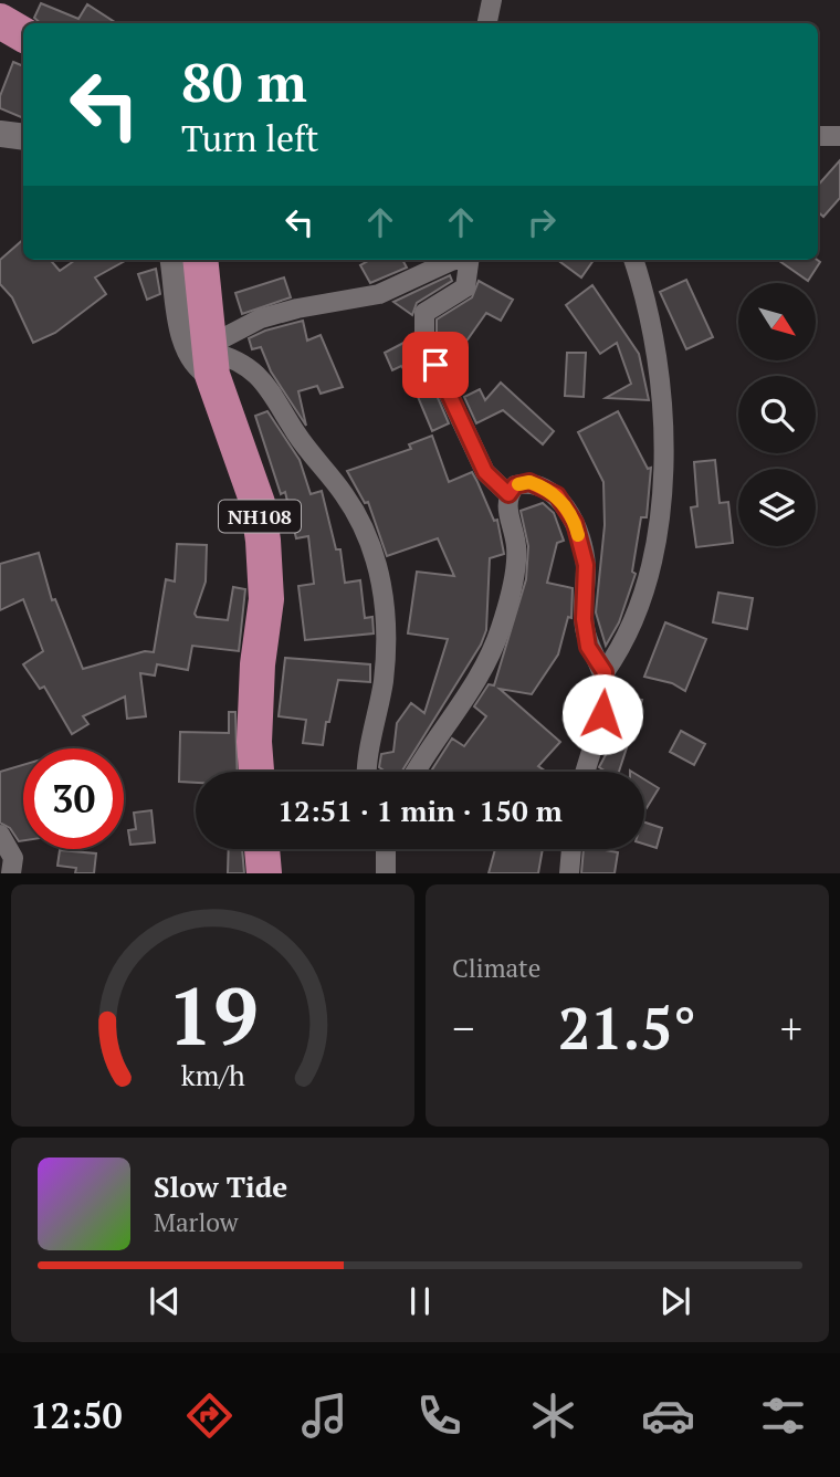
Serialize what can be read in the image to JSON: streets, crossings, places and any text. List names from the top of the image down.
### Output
{
  "streets": {
    "highway": ["NH108"]
  },
  "north": "bottom right",
  "page": {
    "turn": ["80 m", "Turn left"],
    "limit": "30",
    "trip": "12:51 · 1 min · 150 m",
    "tile": "Climate",
    "heat": ["−", "21.5°", "+"],
    "song": ["Slow Tide", "Marlow"],
    "tabs": "12:50",
    "gauge": ["19", "km/h"]
  }
}
